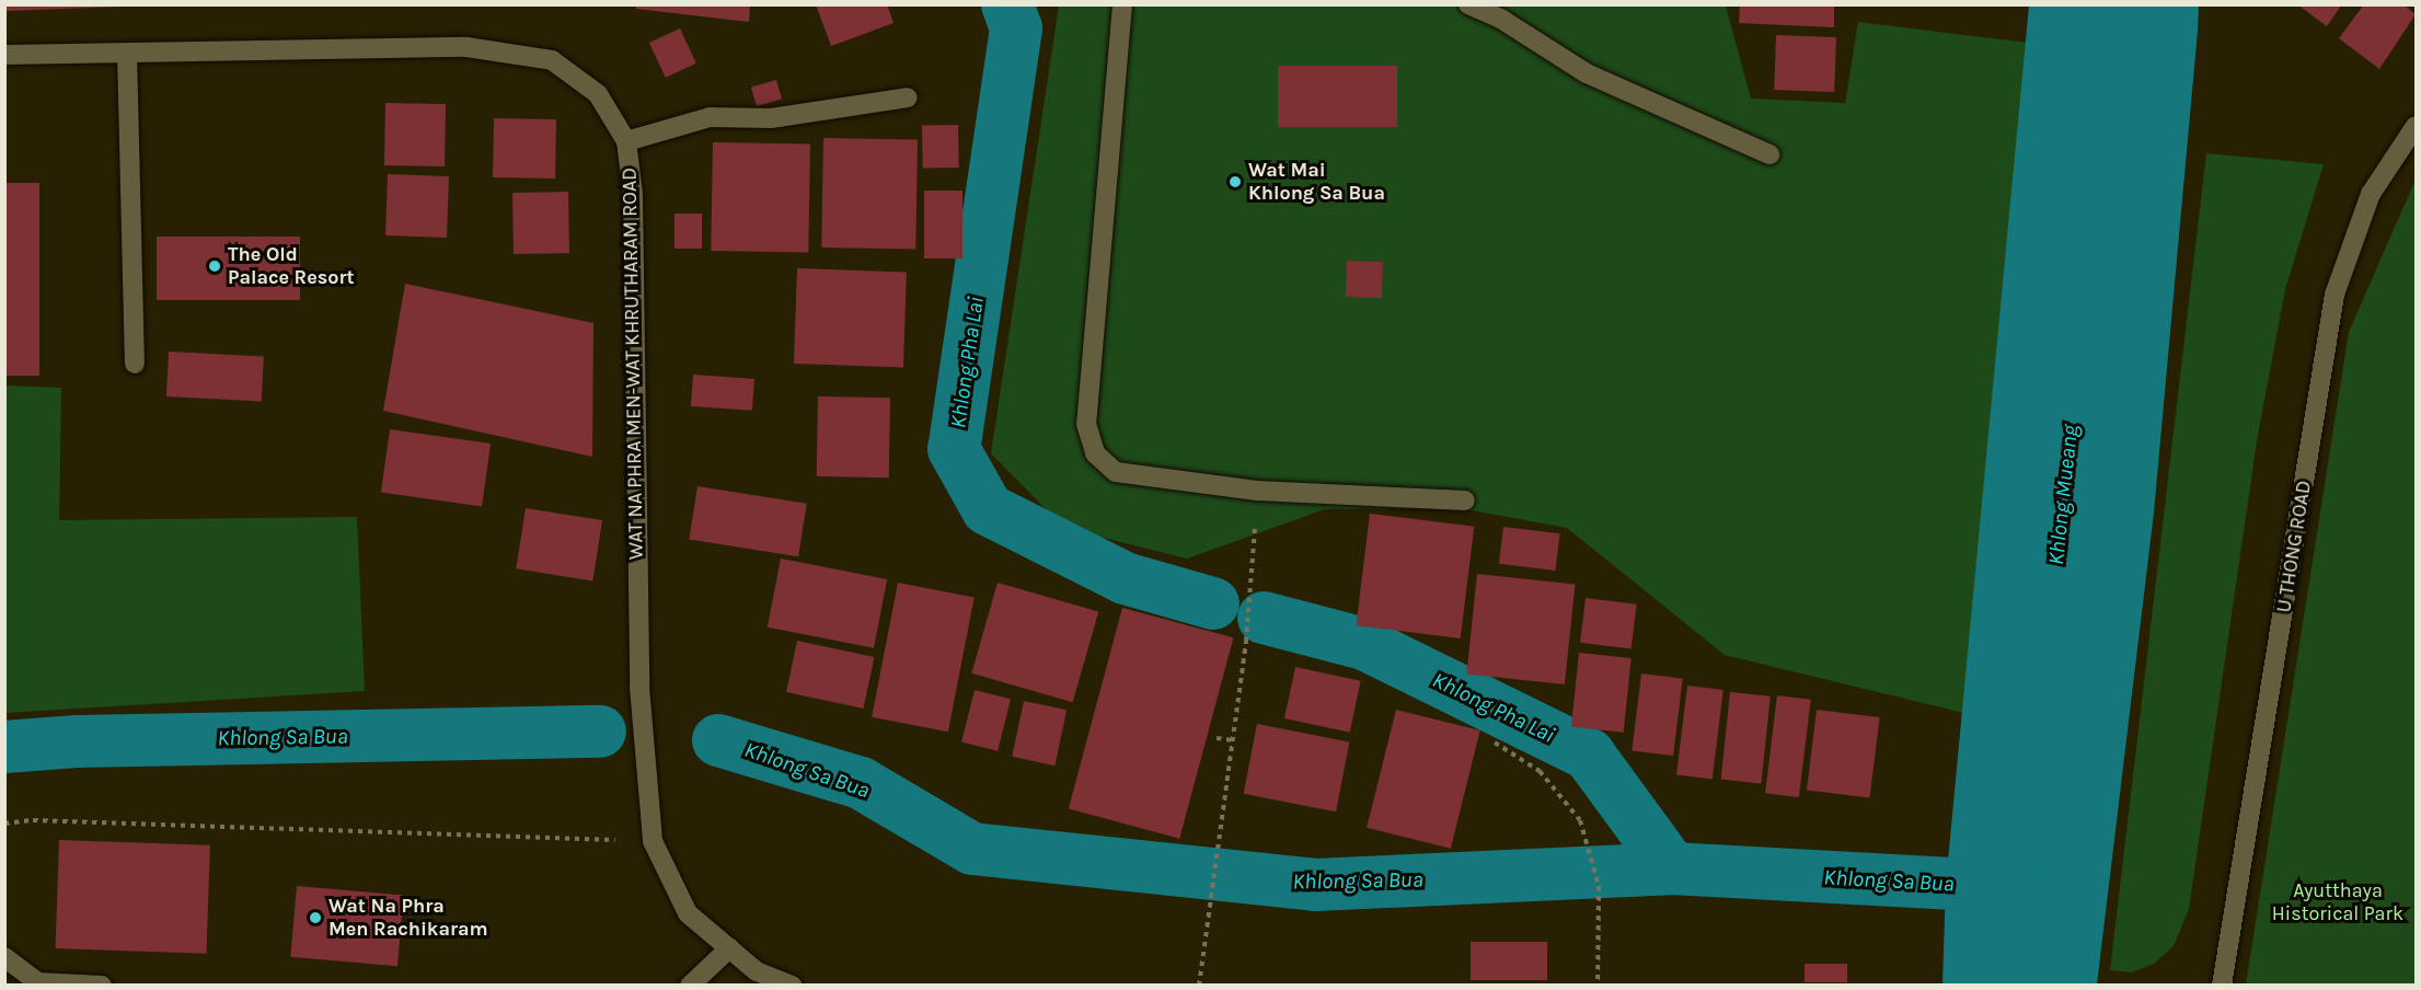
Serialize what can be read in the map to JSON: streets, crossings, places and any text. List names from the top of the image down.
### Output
{
  "streets": {
    "street": ["WAT NA PHRA MEN-WAT KHRUTHARAM ROAD", "U THONG ROAD"]
  },
  "water": ["Khlong Pha Lai", "Khlong Mueang", "Khlong Sa Bua"],
  "parks": ["Ayutthaya Historical Park"],
  "places": ["Wat Mai Khlong Sa Bua", "The Old Palace Resort", "Wat Na Phra Men Rachikaram"]
}
